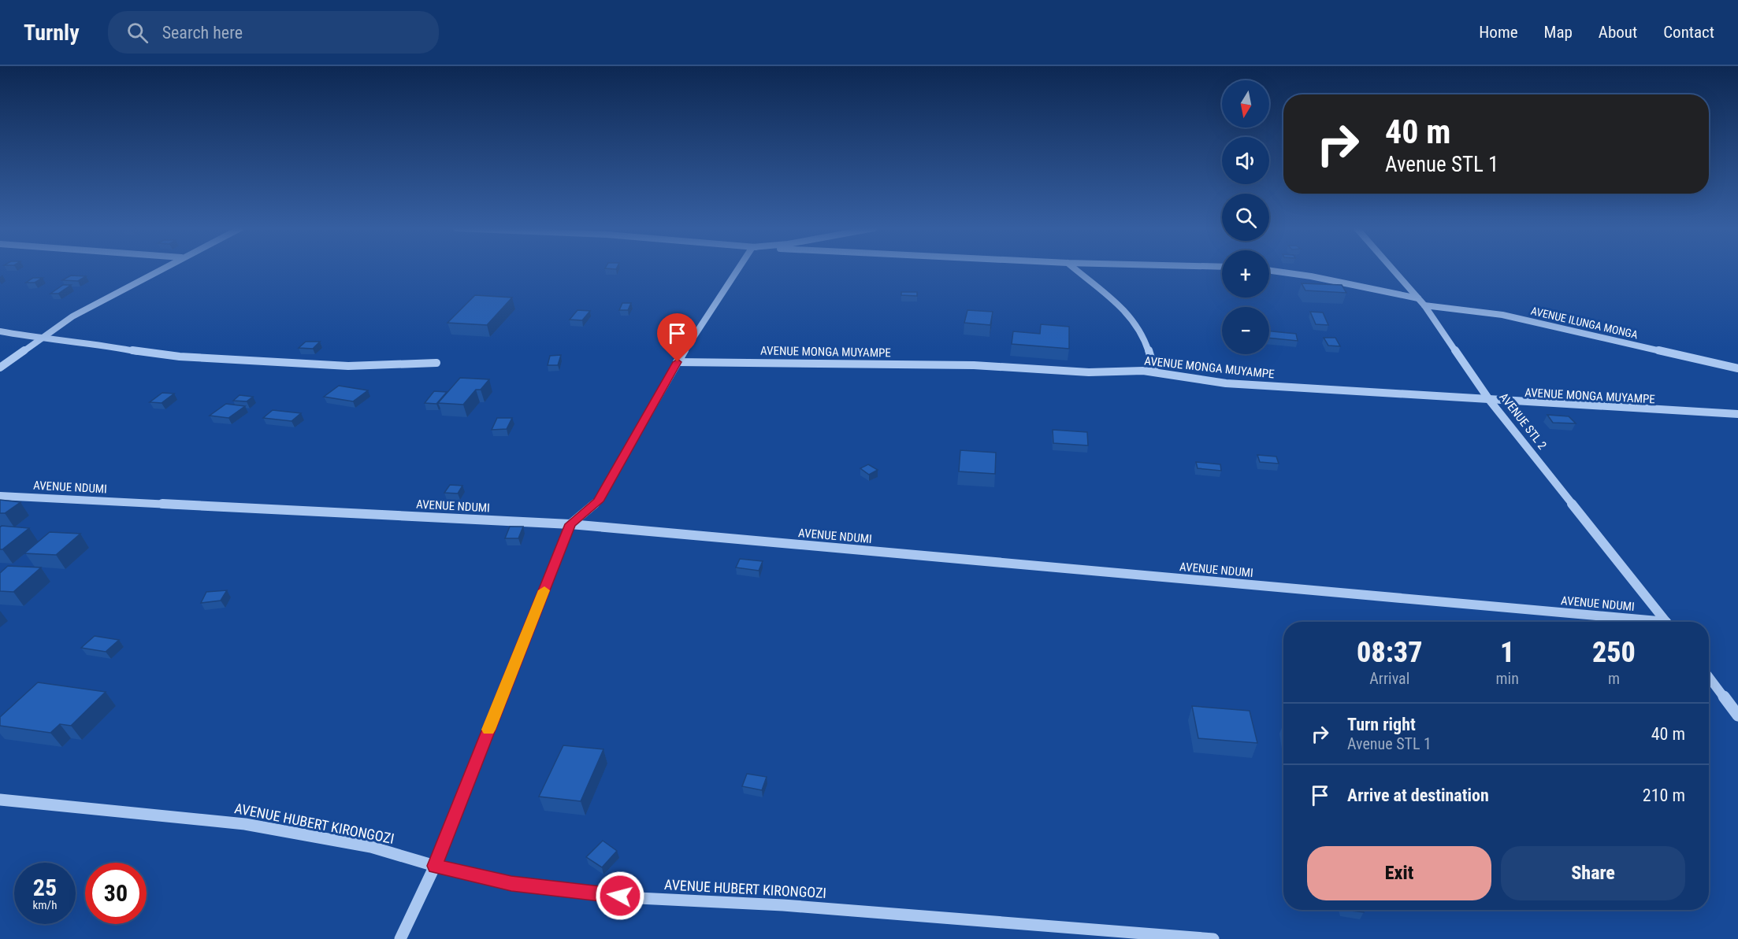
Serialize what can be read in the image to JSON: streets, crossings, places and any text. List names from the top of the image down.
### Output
{
  "streets": {
    "street": [
      "AVENUE ILUNGA MONGA",
      "AVENUE MONGA MUYAMPE",
      "AVENUE STL 2",
      "AVENUE NDUMI",
      "AVENUE HUBERT KIRONGOZI"
    ]
  },
  "crossings": [
    ["AVENUE ILUNGA MONGA", "AVENUE STL 2"],
    ["AVENUE MONGA MUYAMPE", "AVENUE STL 2"]
  ],
  "north": "bottom",
  "page": {
    "header": "Turnly",
    "search": "Search here",
    "nav": [
      "Home",
      "Map",
      "About",
      "Contact"
    ],
    "map_buttons": ["+", "−"],
    "turn": ["40 m", "Avenue STL 1"],
    "eta": [
      "08:37",
      "Arrival",
      "1",
      "min",
      "250",
      "m"
    ],
    "list": [
      {
        "name": "Turn right",
        "note": "Avenue STL 1",
        "value": "40 m"
      },
      {
        "name": "Arrive at destination",
        "value": "210 m"
      }
    ],
    "buttons": ["Exit", "Share"],
    "speed": "25 km/h",
    "limit": "30"
  }
}
